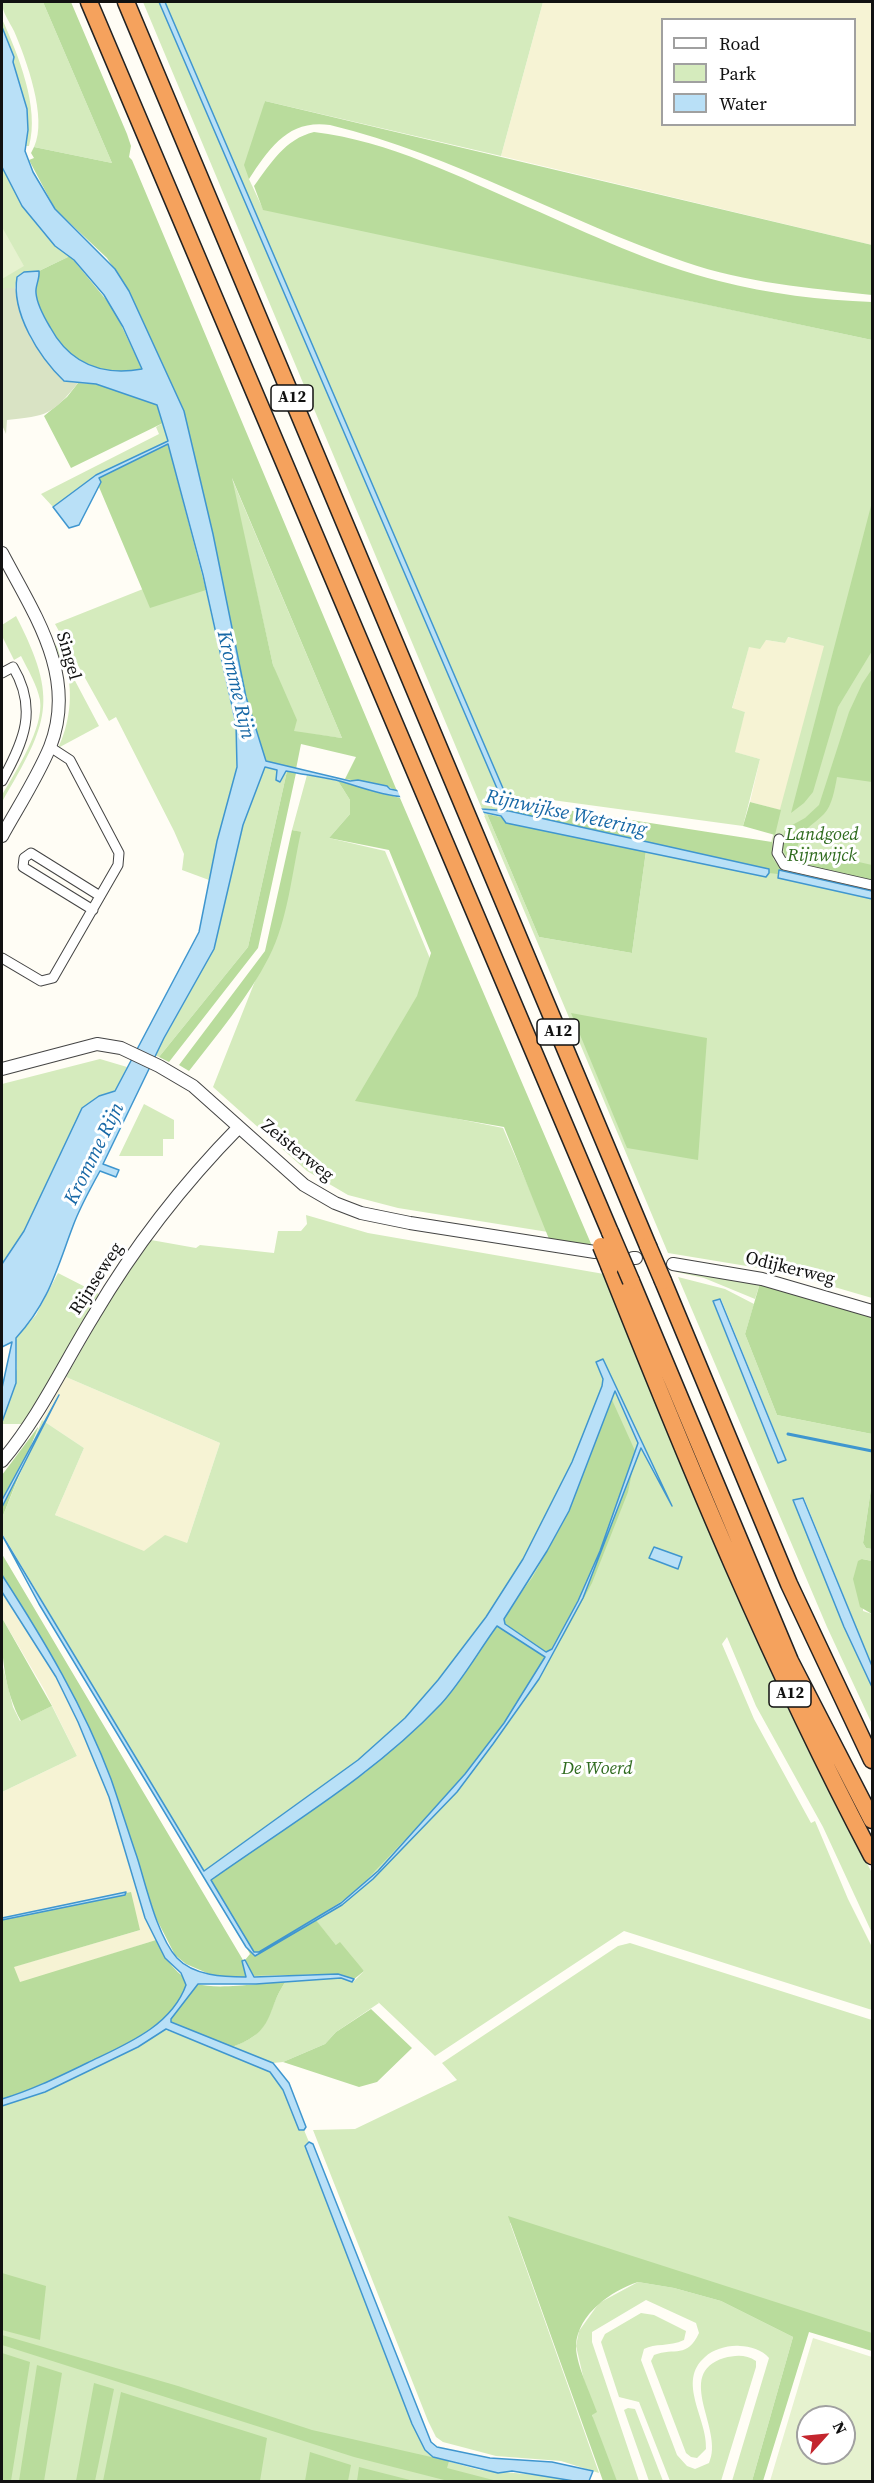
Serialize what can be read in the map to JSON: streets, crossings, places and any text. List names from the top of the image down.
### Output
{
  "streets": {
    "highway": ["A12"],
    "street": [
      "Singel",
      "Zeisterweg",
      "Odijkerweg",
      "Rijnseweg"
    ]
  },
  "crossings": [
    ["A12", "Zeisterweg"],
    ["Zeisterweg", "Rijnseweg"]
  ],
  "water": ["Kromme Rijn", "Rijnwijkse Wetering"],
  "parks": ["Landgoed Rijnwijck", "De Woerd"],
  "legend": ["Road", "Park", "Water"],
  "north": "top right"
}
